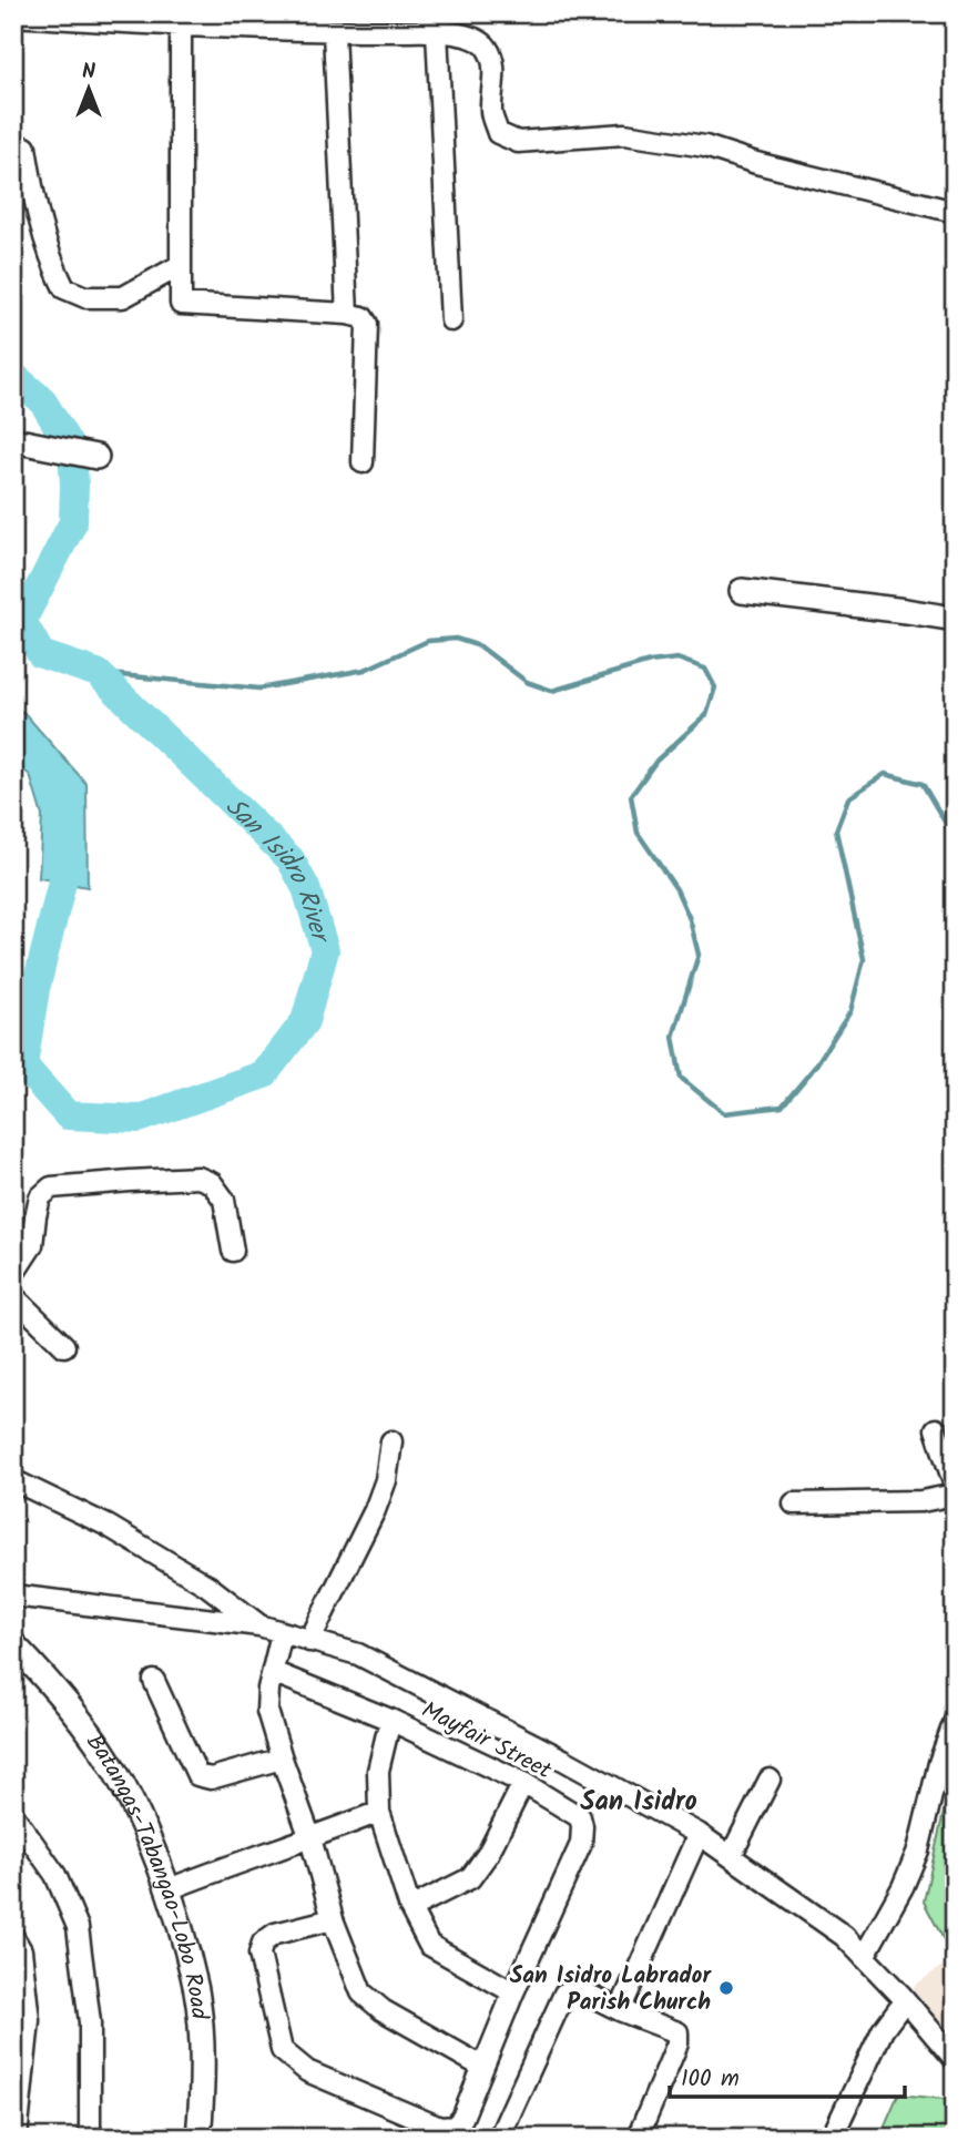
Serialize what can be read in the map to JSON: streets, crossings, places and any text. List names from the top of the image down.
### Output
{
  "streets": {
    "main road": ["Batangas-Tabangao-Lobo Road"],
    "street": ["Mayfair Street"]
  },
  "districts": ["San Isidro"],
  "water": ["San Isidro River"],
  "places": ["San Isidro Labrador Parish Church"],
  "scale_bar": "100 m",
  "north": "top"
}
